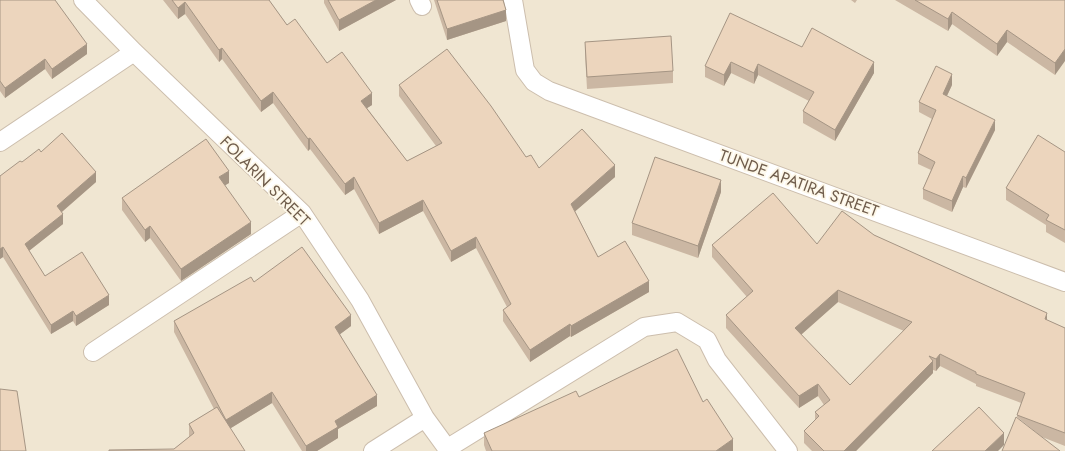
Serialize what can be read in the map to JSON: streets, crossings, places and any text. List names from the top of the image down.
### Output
{
  "streets": {
    "street": ["FOLARIN STREET", "TUNDE APATIRA STREET"]
  }
}
